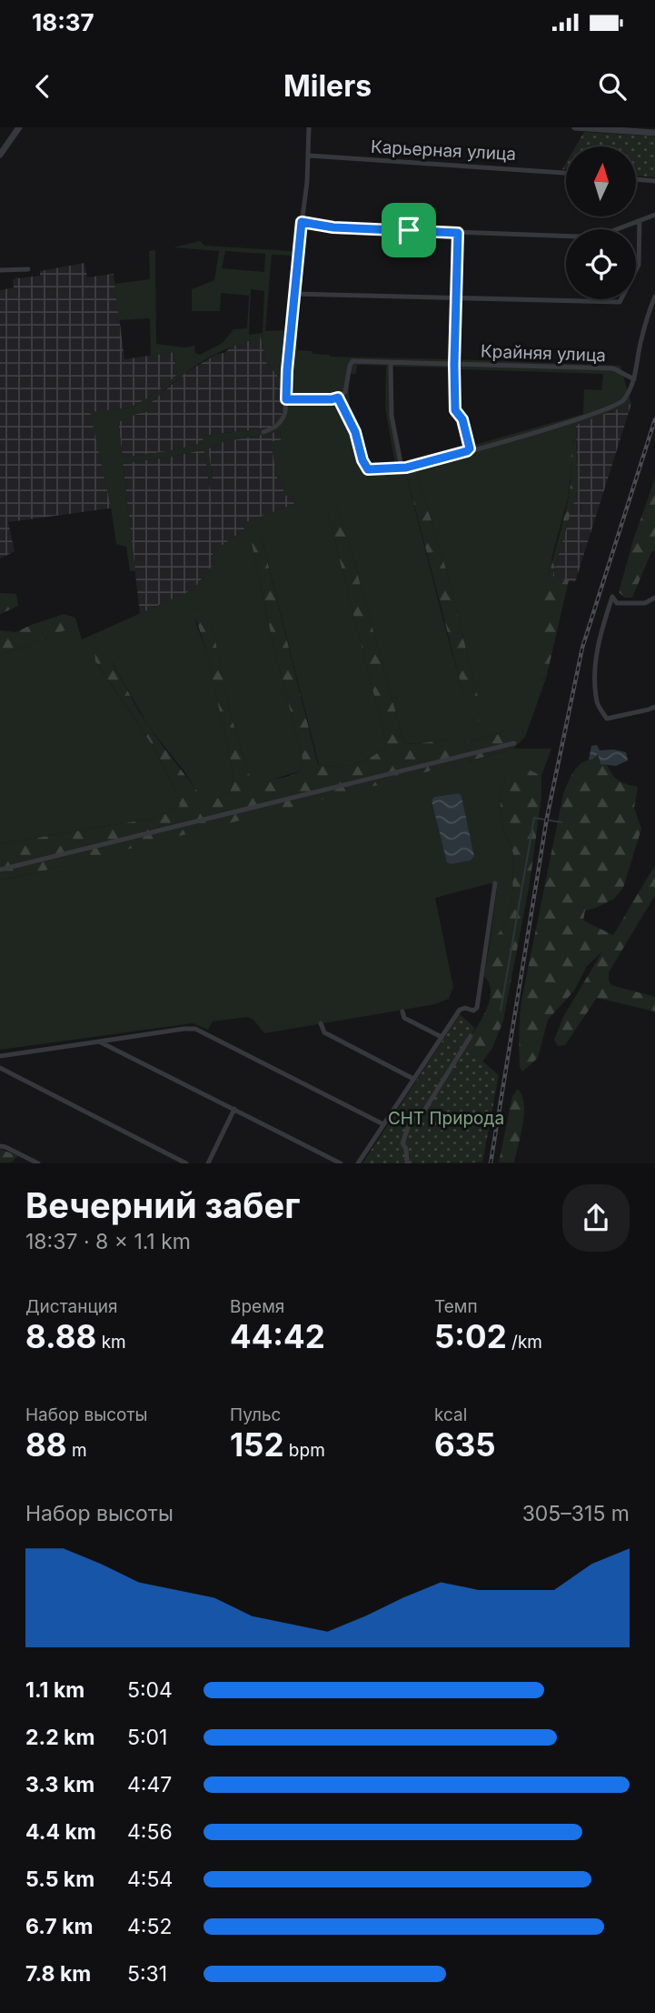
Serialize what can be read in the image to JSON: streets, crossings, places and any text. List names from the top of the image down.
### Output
{
  "streets": {
    "street": ["Карьерная улица", "Крайняя улица"]
  },
  "parks": ["СНТ Природа"],
  "north": "top",
  "page": {
    "status": "18:37",
    "header": "Milers",
    "heading": ["Вечерний забег", "18:37 · 8 × 1.1 km"],
    "stats": [
      ["Дистанция", "8.88 km"],
      ["Время", "44:42"],
      ["Темп", "5:02 /km"],
      ["Набор высоты", "88 m"],
      ["Пульс", "152 bpm"],
      ["kcal", "635"]
    ],
    "chart": ["Набор высоты", "305–315 m"],
    "list": [
      {
        "name": "1.1 km",
        "note": "5:04"
      },
      {
        "name": "2.2 km",
        "note": "5:01"
      },
      {
        "name": "3.3 km",
        "note": "4:47"
      },
      {
        "name": "4.4 km",
        "note": "4:56"
      },
      {
        "name": "5.5 km",
        "note": "4:54"
      },
      {
        "name": "6.7 km",
        "note": "4:52"
      },
      {
        "name": "7.8 km",
        "note": "5:31"
      }
    ]
  }
}
